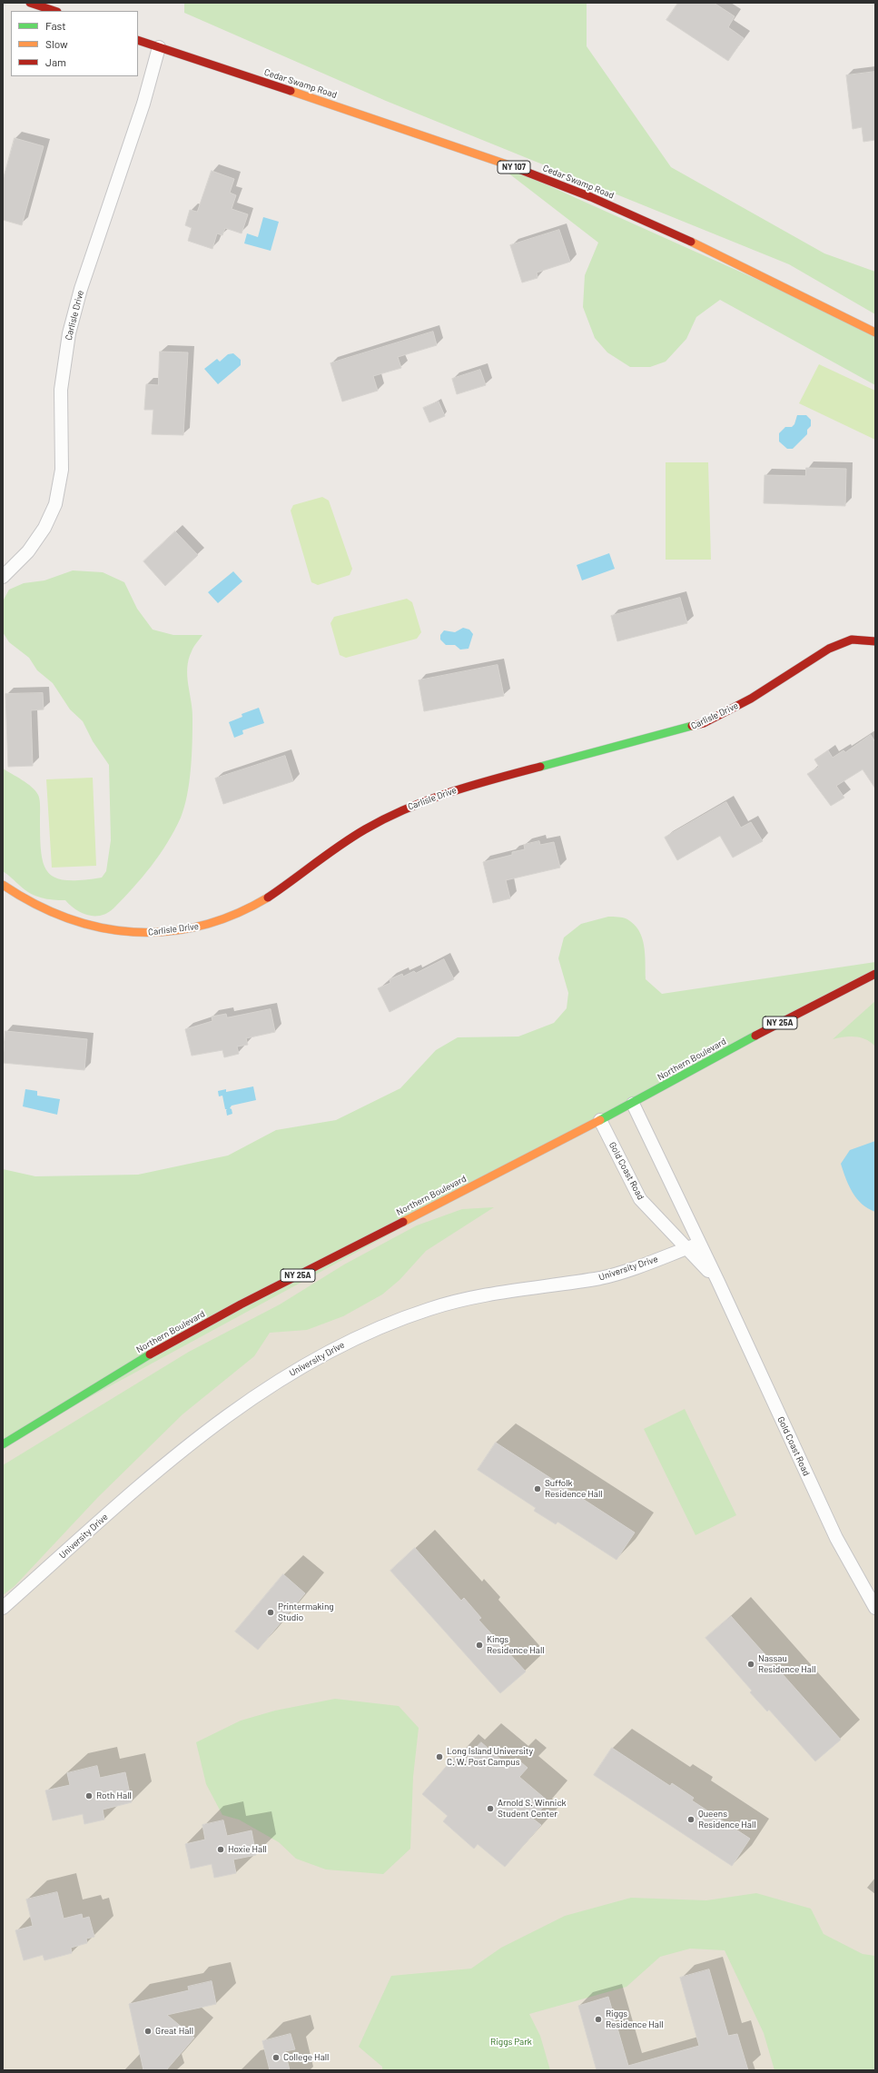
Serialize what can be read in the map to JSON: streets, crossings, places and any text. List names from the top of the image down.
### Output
{
  "streets": {
    "main road": [
      "Cedar Swamp Road",
      "NY 107",
      "Carlisle Drive",
      "NY 25A",
      "Northern Boulevard"
    ],
    "street": ["Gold Coast Road", "University Drive"]
  },
  "crossings": [
    ["Cedar Swamp Road", "Carlisle Drive"],
    ["Northern Boulevard", "Gold Coast Road"],
    ["Gold Coast Road", "University Drive"]
  ],
  "parks": ["Riggs Park"],
  "places": [
    "Suffolk Residence Hall",
    "Printermaking Studio",
    "Kings Residence Hall",
    "Nassau Residence Hall",
    "Long Island University C. W. Post Campus",
    "Roth Hall",
    "Arnold S. Winnick Student Center",
    "Queens Residence Hall",
    "Hoxie Hall",
    "Riggs Residence Hall",
    "Great Hall",
    "College Hall"
  ],
  "legend": ["Fast", "Slow", "Jam"]
}
